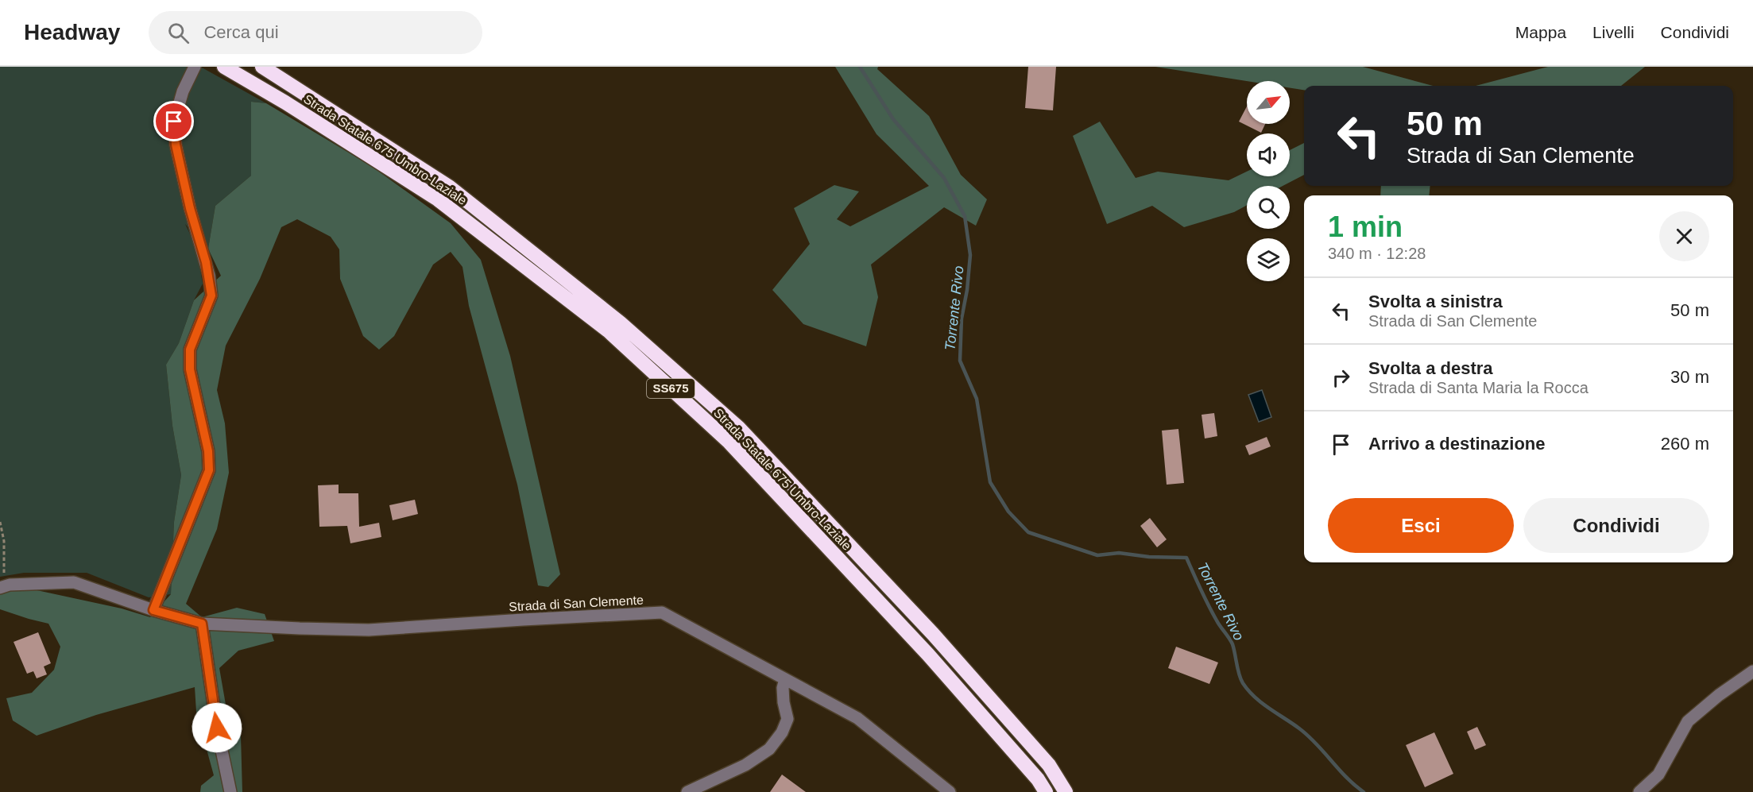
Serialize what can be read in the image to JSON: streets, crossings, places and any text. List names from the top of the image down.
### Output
{
  "streets": {
    "highway": ["Strada Statale 675 Umbro-Laziale", "SS675"],
    "street": ["Strada di San Clemente"]
  },
  "water": ["Torrente Rivo"],
  "north": "top right",
  "page": {
    "header": "Headway",
    "search": "Cerca qui",
    "nav": ["Mappa", "Livelli", "Condividi"],
    "turn": ["50 m", "Strada di San Clemente"],
    "heading": ["1 min", "340 m · 12:28"],
    "list": [
      {
        "name": "Svolta a sinistra",
        "note": "Strada di San Clemente",
        "value": "50 m"
      },
      {
        "name": "Svolta a destra",
        "note": "Strada di Santa Maria la Rocca",
        "value": "30 m"
      },
      {
        "name": "Arrivo a destinazione",
        "value": "260 m"
      }
    ],
    "buttons": ["Esci", "Condividi"]
  }
}
